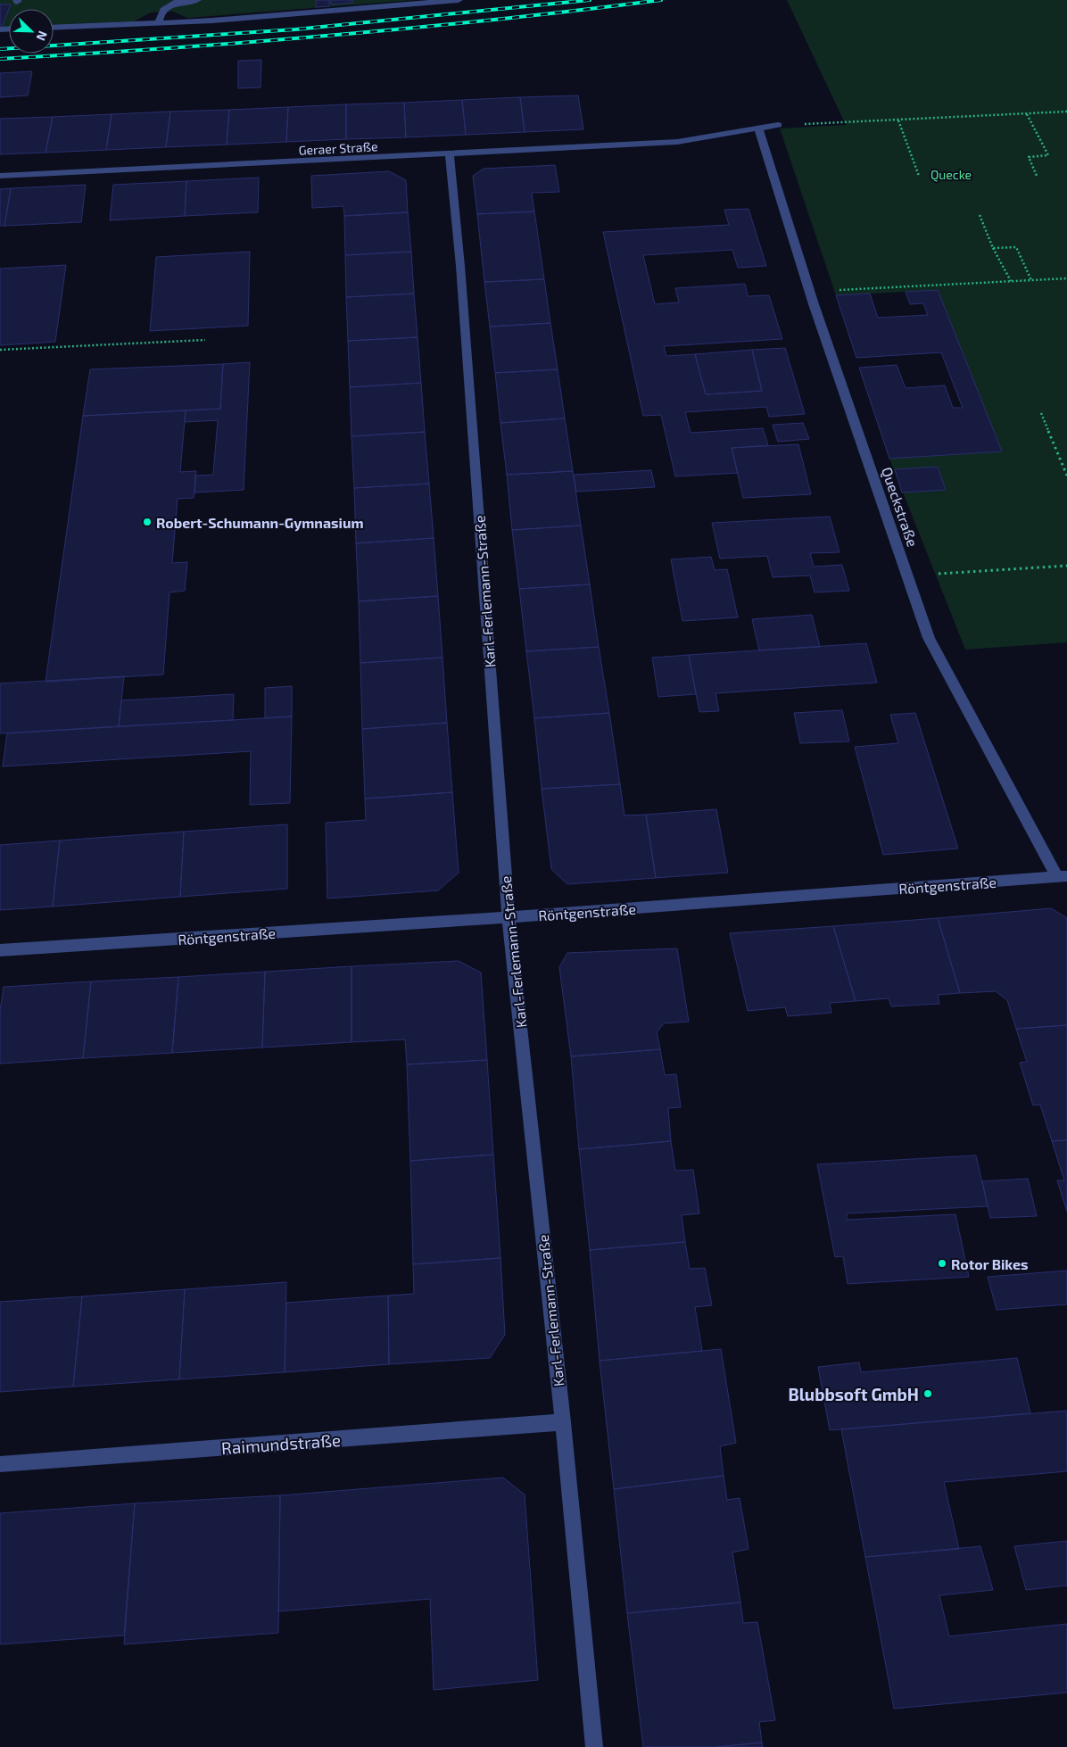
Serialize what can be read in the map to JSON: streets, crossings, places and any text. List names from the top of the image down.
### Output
{
  "streets": {
    "street": [
      "Geraer Straße",
      "Queckstraße",
      "Karl-Ferlemann-Straße",
      "Röntgenstraße",
      "Raimundstraße"
    ]
  },
  "crossings": [
    ["Geraer Straße", "Queckstraße"],
    ["Geraer Straße", "Karl-Ferlemann-Straße"],
    ["Queckstraße", "Röntgenstraße"],
    ["Karl-Ferlemann-Straße", "Röntgenstraße"],
    ["Karl-Ferlemann-Straße", "Raimundstraße"]
  ],
  "parks": ["Quecke"],
  "places": ["Robert-Schumann-Gymnasium", "Rotor Bikes", "Blubbsoft GmbH"],
  "north": "bottom right"
}
